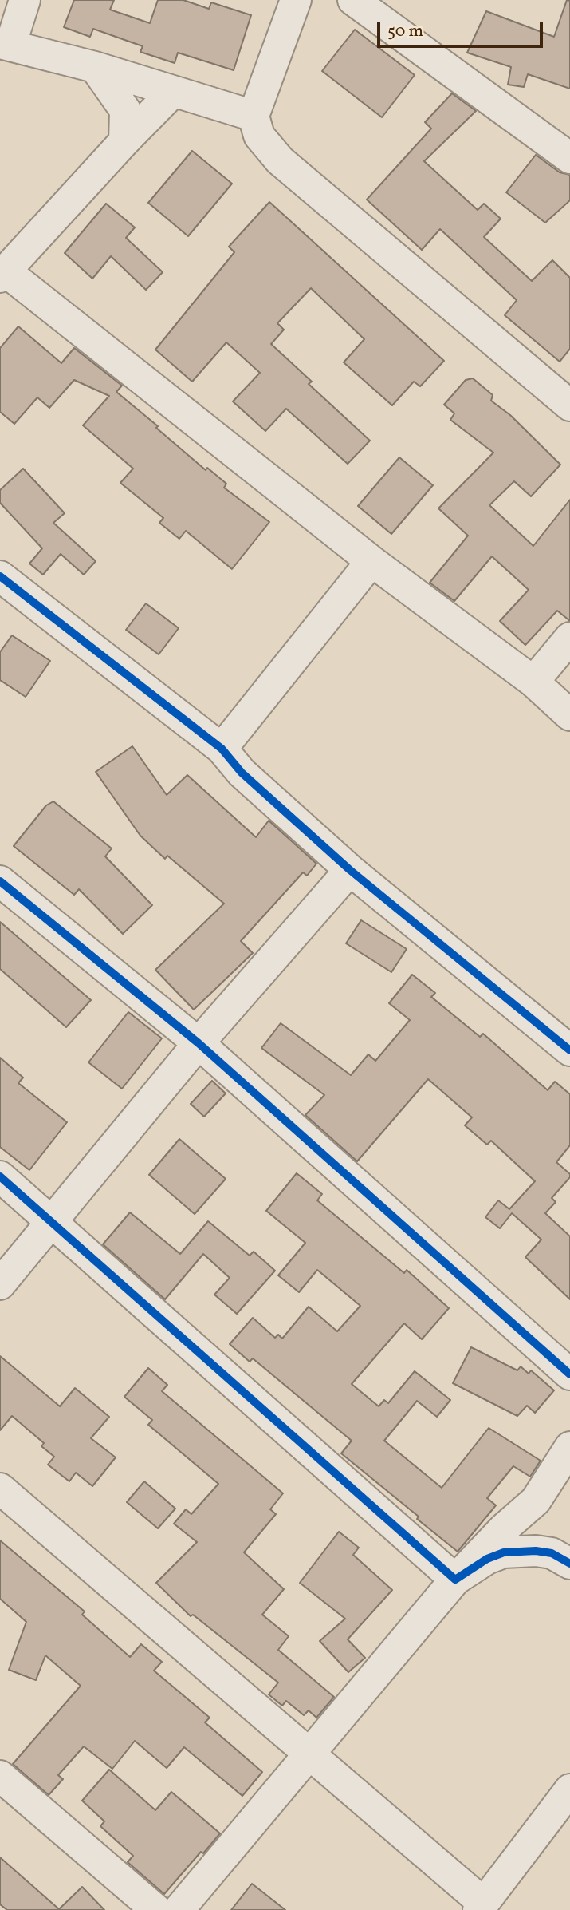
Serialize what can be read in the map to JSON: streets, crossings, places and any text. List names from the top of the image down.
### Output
{
  "scale_bar": "50 m"
}
